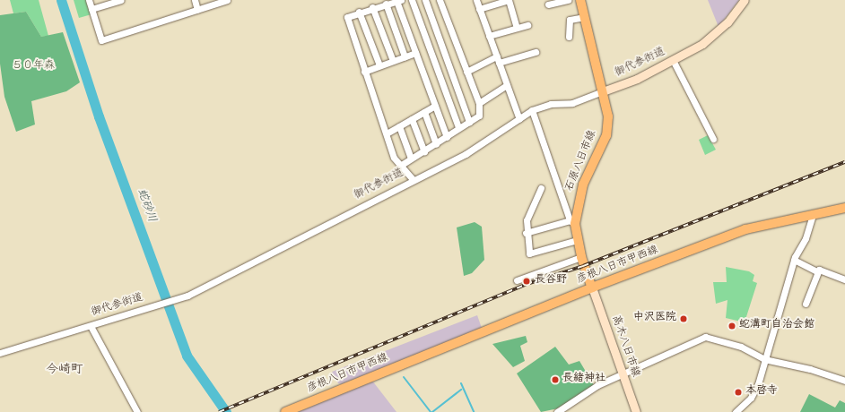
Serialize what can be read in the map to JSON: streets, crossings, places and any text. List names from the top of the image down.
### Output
{
  "streets": {
    "main road": ["石原八日市線", "彦根八日市甲西線"],
    "street": ["御代参街道", "高木八日市線"]
  },
  "crossings": [
    ["御代参街道", "石原八日市線"],
    ["石原八日市線", "彦根八日市甲西線"],
    ["石原八日市線", "高木八日市線"],
    ["彦根八日市甲西線", "高木八日市線"]
  ],
  "districts": ["今崎町"],
  "water": ["蛇砂川"],
  "parks": ["５０年森"],
  "places": [
    "長谷野",
    "中沢医院",
    "蛇溝町自治会館",
    "長緒神社",
    "本啓寺"
  ]
}
